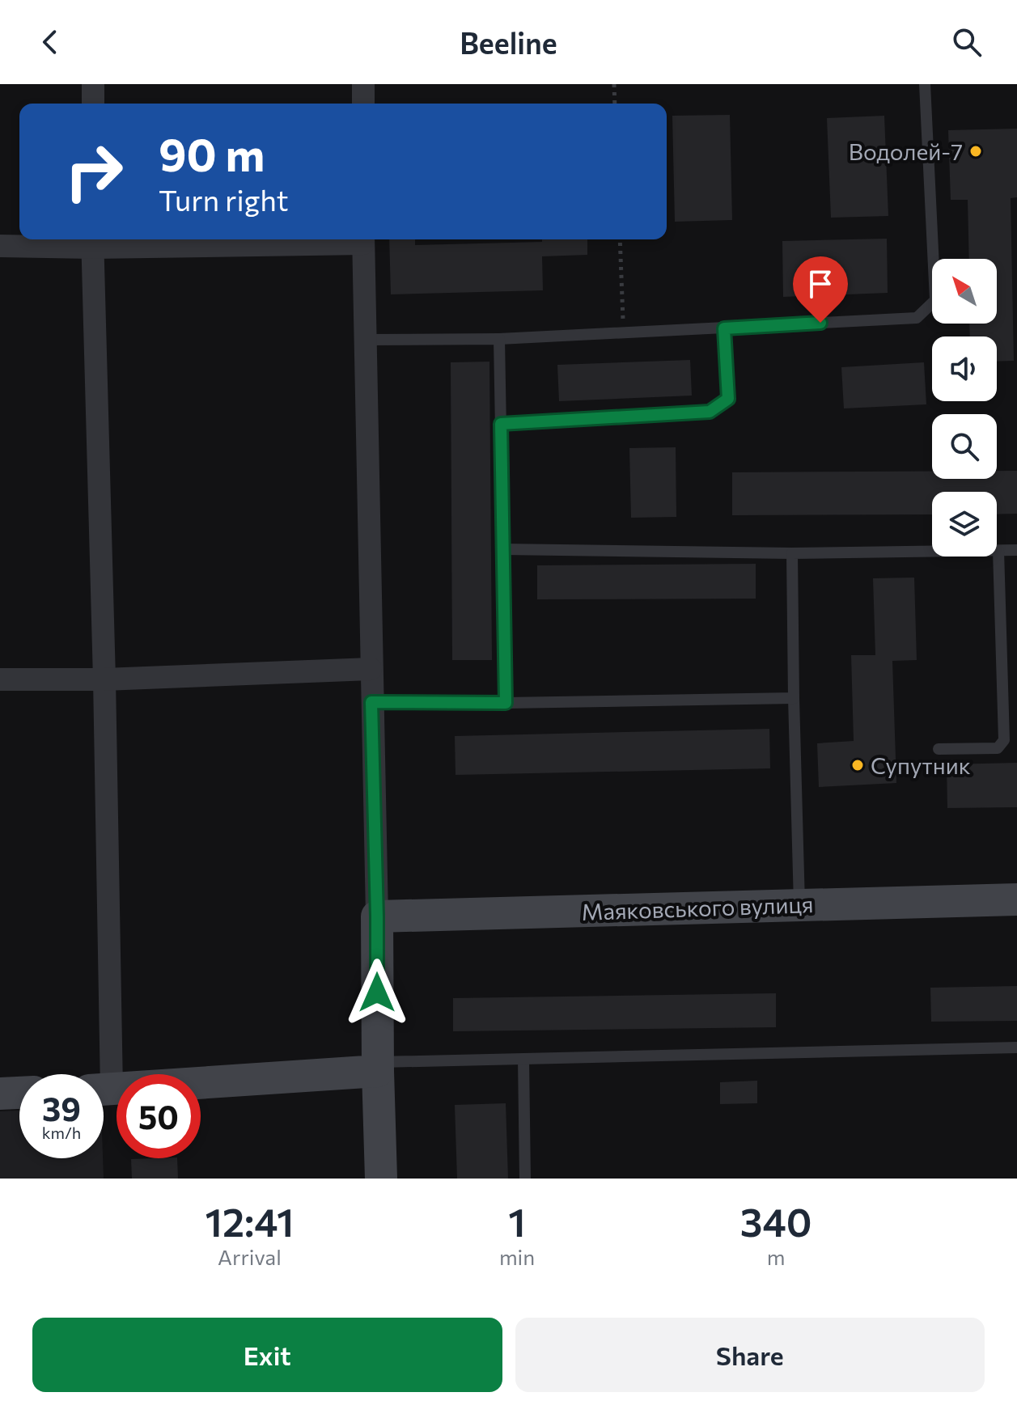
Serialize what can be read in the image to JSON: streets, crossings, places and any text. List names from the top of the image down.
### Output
{
  "streets": {
    "main road": ["Маяковського вулиця"]
  },
  "places": ["Водолей-7", "Супутник"],
  "north": "top left",
  "page": {
    "header": "Beeline",
    "turn": ["90 m", "Turn right"],
    "speed": "39 km/h",
    "limit": "50",
    "eta": [
      "12:41",
      "Arrival",
      "1",
      "min",
      "340",
      "m"
    ],
    "buttons": ["Exit", "Share"]
  }
}
